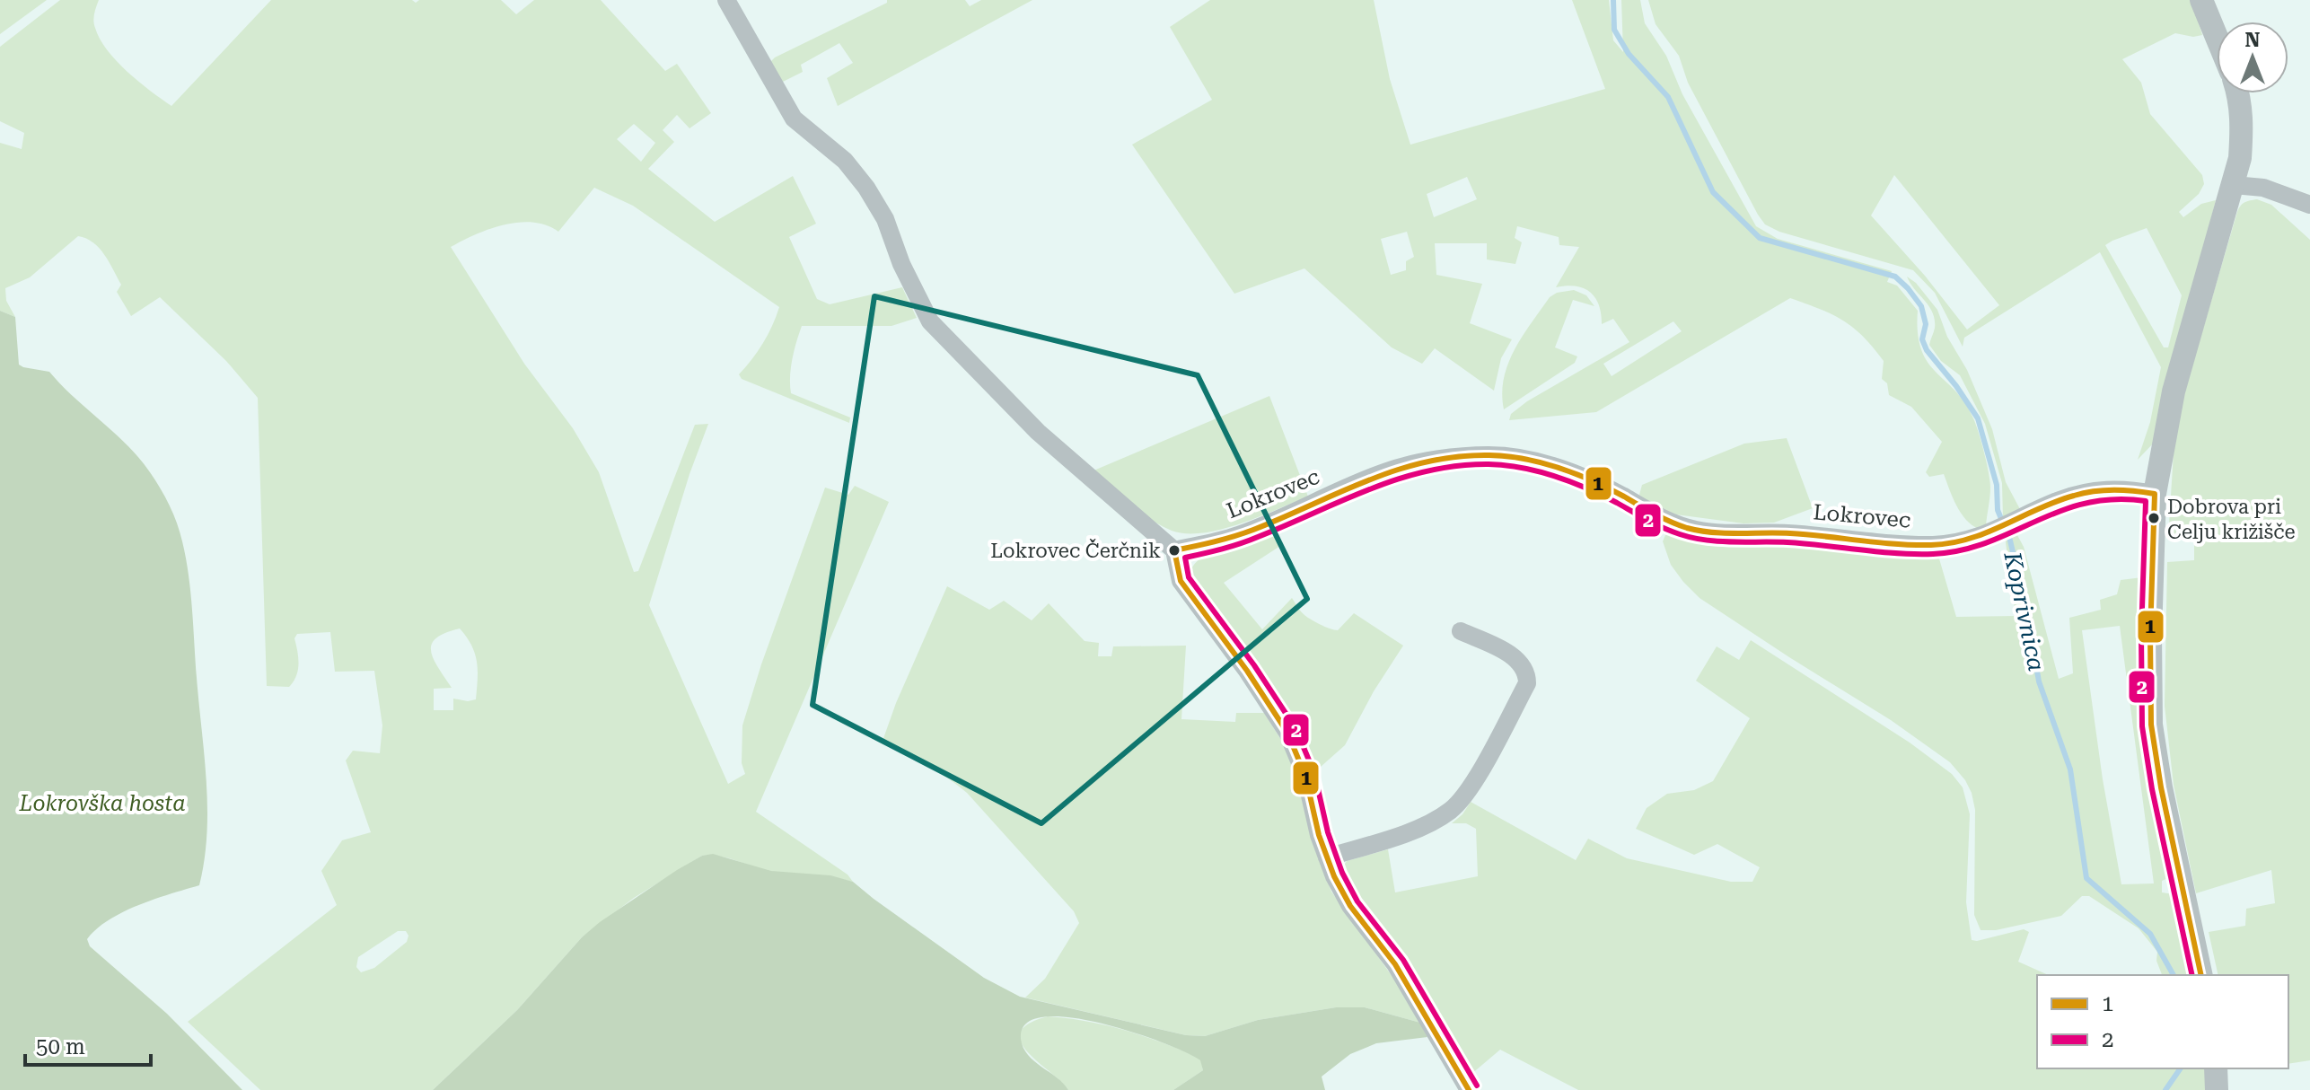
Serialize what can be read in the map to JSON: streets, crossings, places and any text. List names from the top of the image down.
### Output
{
  "streets": {
    "street": ["Lokrovec"]
  },
  "water": ["Koprivnica"],
  "parks": ["Lokrovška hosta"],
  "places": ["Dobrova pri Celju križišče", "Lokrovec Čerčnik"],
  "lines": ["transit line 1", "transit line 2"],
  "legend": ["1", "2"],
  "scale_bar": "50 m",
  "north": "top"
}
